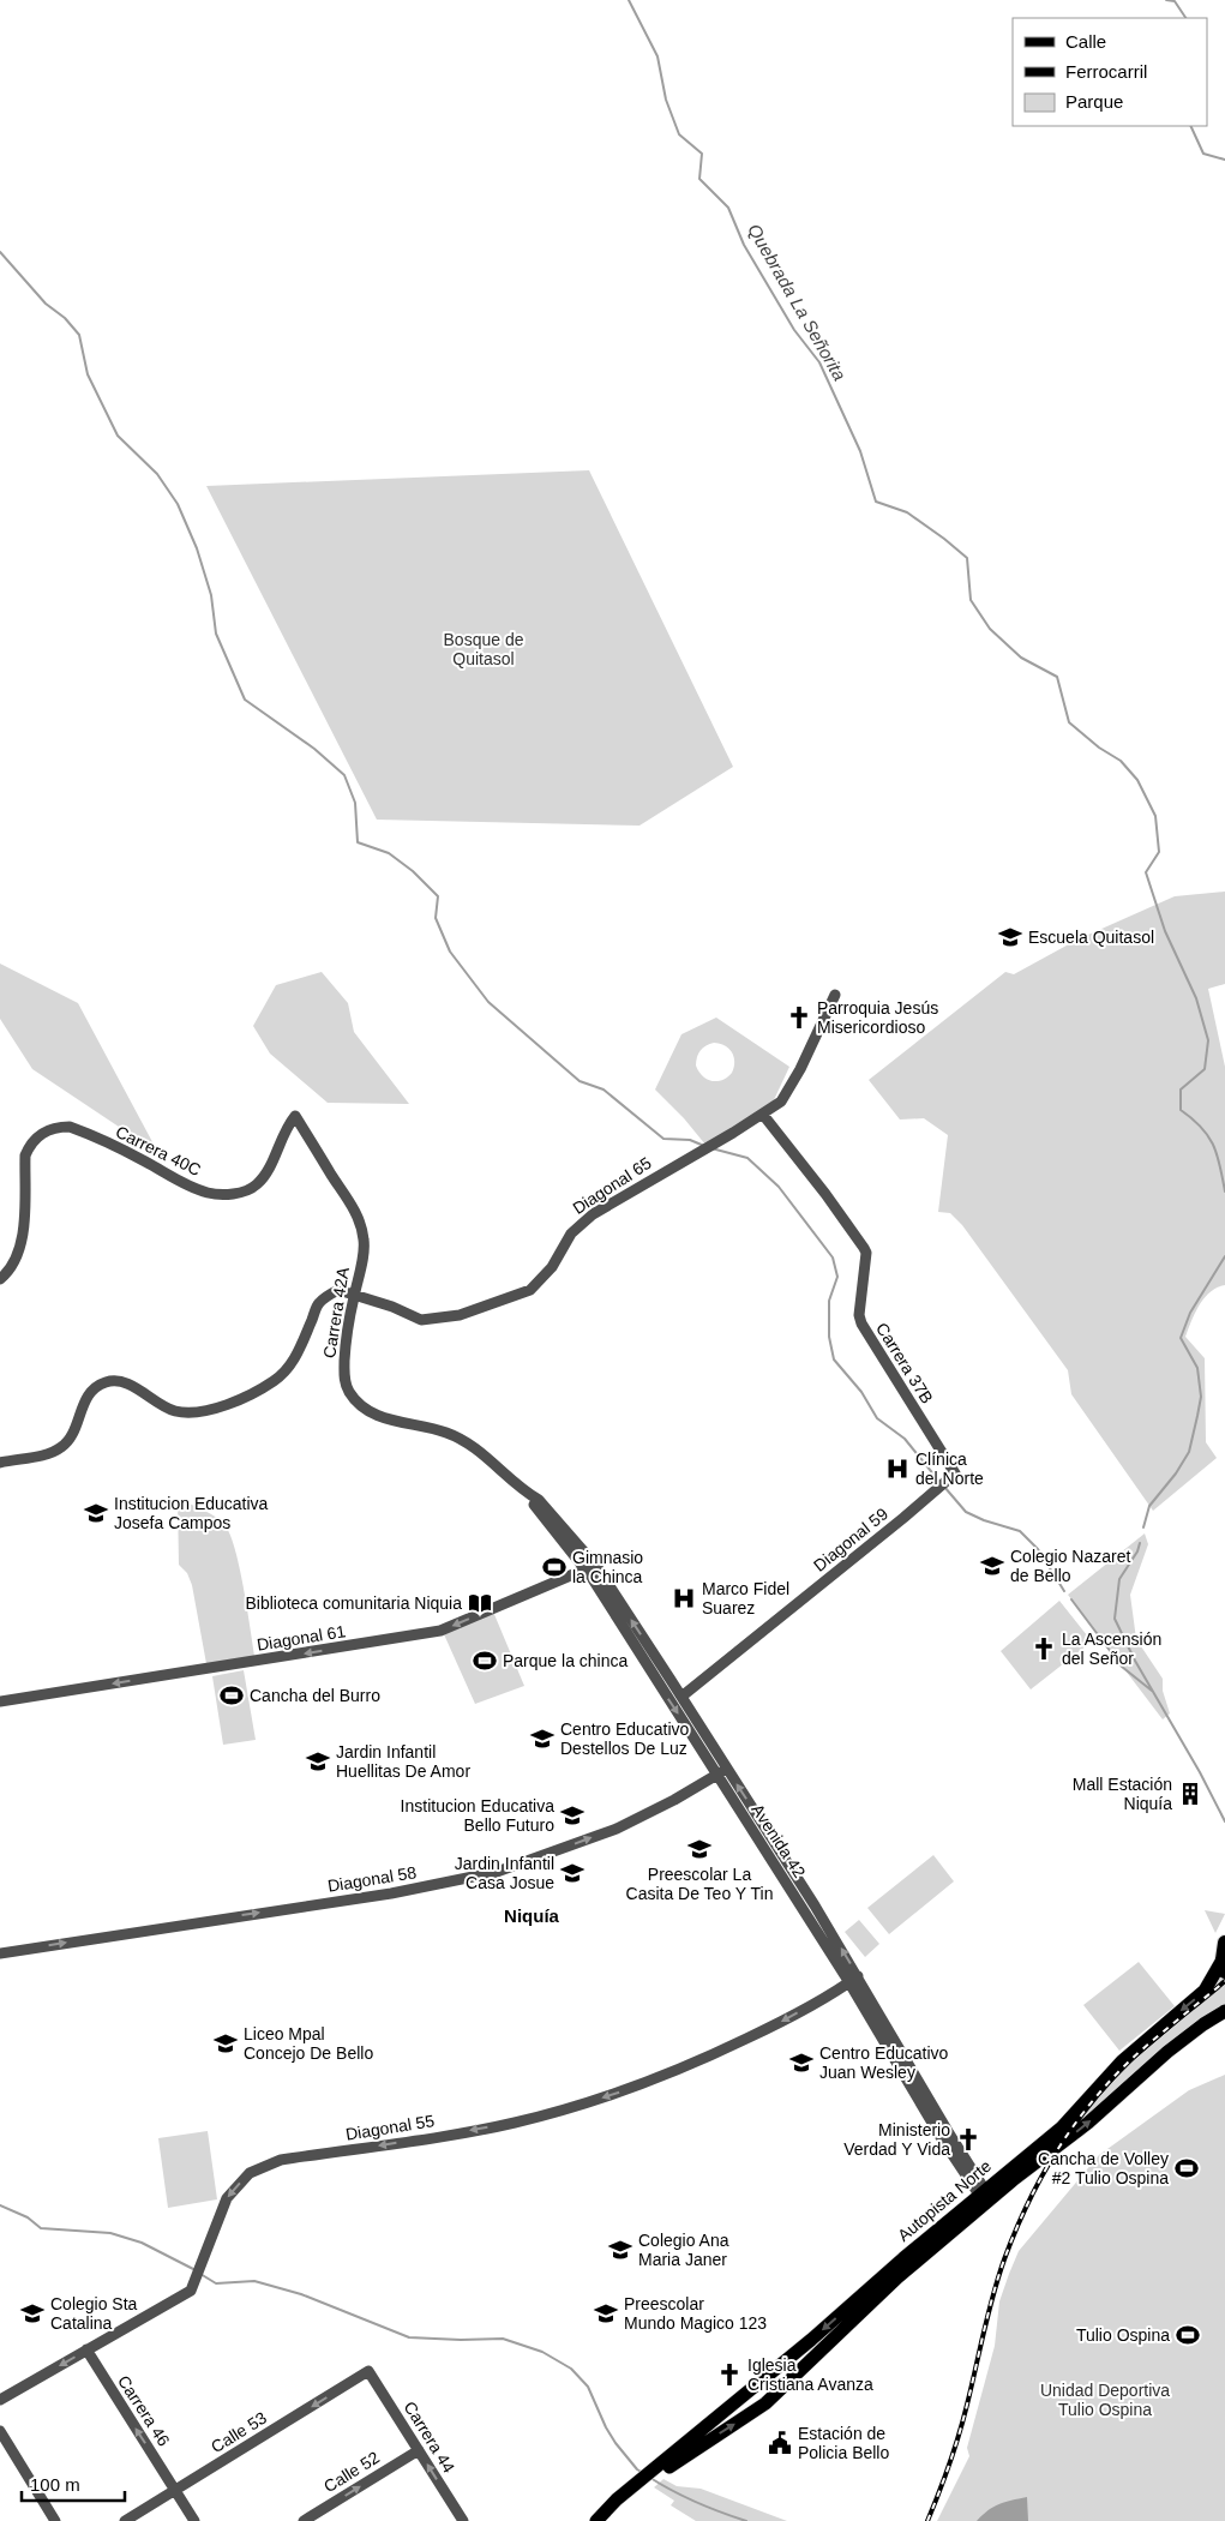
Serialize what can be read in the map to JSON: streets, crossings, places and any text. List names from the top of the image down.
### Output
{
  "streets": {
    "main road": ["Autopista Norte"],
    "street": [
      "Carrera 40C",
      "Diagonal 65",
      "Carrera 42A",
      "Carrera 37B",
      "Diagonal 59",
      "Diagonal 61",
      "Avenida 42",
      "Diagonal 58",
      "Diagonal 55",
      "Carrera 46",
      "Calle 53",
      "Carrera 44",
      "Calle 52"
    ]
  },
  "crossings": [
    ["Carrera 40C", "Carrera 42A"],
    ["Diagonal 65", "Carrera 42A"],
    ["Diagonal 65", "Carrera 37B"],
    ["Carrera 42A", "Avenida 42"],
    ["Carrera 37B", "Diagonal 59"],
    ["Diagonal 59", "Avenida 42"],
    ["Diagonal 61", "Avenida 42"],
    ["Avenida 42", "Diagonal 58"],
    ["Avenida 42", "Diagonal 55"],
    ["Avenida 42", "Autopista Norte"],
    ["Diagonal 55", "Carrera 46"],
    ["Carrera 46", "Calle 53"],
    ["Calle 53", "Carrera 44"],
    ["Carrera 44", "Calle 52"]
  ],
  "one_way": [
    "Diagonal 61",
    "Diagonal 58",
    "Diagonal 55",
    "Carrera 46",
    "Calle 53",
    "Carrera 44",
    "Calle 52"
  ],
  "districts": ["Niquía"],
  "water": ["Quebrada La Señorita"],
  "parks": ["Bosque de Quitasol", "Unidad Deportiva Tulio Ospina"],
  "places": {
    "school or university": [
      "Escuela Quitasol",
      "Institucion Educativa Josefa Campos",
      "Colegio Nazaret de Bello",
      "Centro Educativo Destellos De Luz",
      "Jardin Infantil Huellitas De Amor",
      "Institucion Educativa Bello Futuro",
      "Preescolar La Casita De Teo Y Tin",
      "Jardin Infantil Casa Josue",
      "Liceo Mpal Concejo De Bello",
      "Centro Educativo Juan Wesley",
      "Colegio Ana Maria Janer",
      "Colegio Sta Catalina",
      "Preescolar Mundo Magico 123"
    ],
    "church": [
      "Parroquia Jesús Misericordioso",
      "La Ascensión del Señor",
      "Ministerio Verdad Y Vida",
      "Iglesia Cristiana Avanza"
    ],
    "hospital": ["Clínica del Norte", "Marco Fidel Suarez"],
    "sports": [
      "Gimnasio la Chinca",
      "Parque la chinca",
      "Cancha del Burro",
      "Cancha de Volley #2 Tulio Ospina",
      "Tulio Ospina"
    ],
    "library": ["Biblioteca comunitaria Niquia"],
    "building": ["Mall Estación Niquía"],
    "public building": ["Estación de Policia Bello"]
  },
  "legend": ["Calle", "Ferrocarril", "Parque"],
  "scale_bar": "100 m"
}
